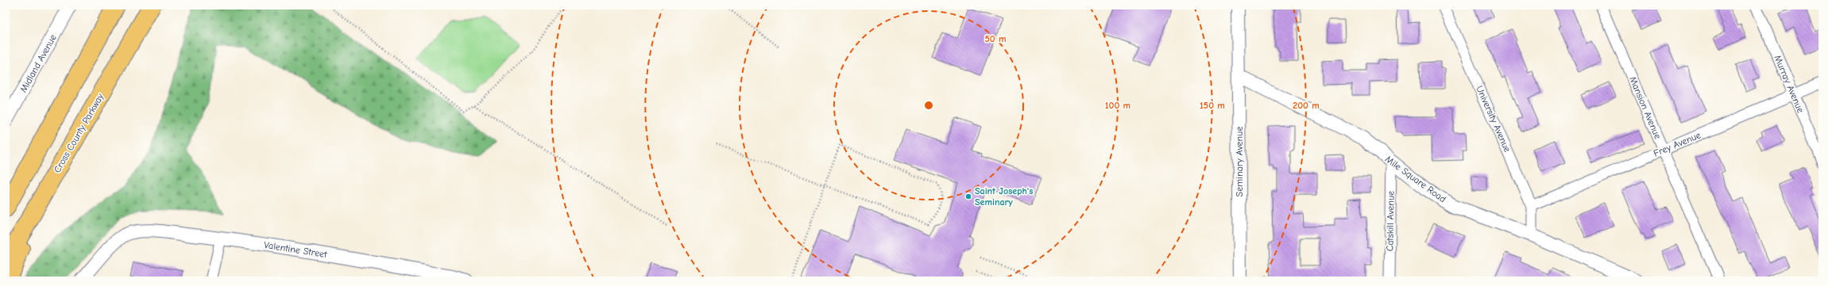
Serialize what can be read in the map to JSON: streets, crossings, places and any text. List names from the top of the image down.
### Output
{
  "streets": {
    "highway": ["Cross County Parkway"],
    "street": [
      "Midland Avenue",
      "Murray Avenue",
      "Mansion Avenue",
      "University Avenue",
      "Frey Avenue",
      "Seminary Avenue",
      "Mile Square Road",
      "Catskill Avenue",
      "Valentine Street"
    ]
  },
  "crossings": [
    ["Murray Avenue", "Frey Avenue"],
    ["Mansion Avenue", "Frey Avenue"],
    ["University Avenue", "Frey Avenue"],
    ["University Avenue", "Mile Square Road"],
    ["Seminary Avenue", "Mile Square Road"],
    ["Mile Square Road", "Catskill Avenue"]
  ],
  "places": ["Saint Joseph's Seminary"],
  "rings": [
    "50 m",
    "100 m",
    "150 m",
    "200 m"
  ]
}
